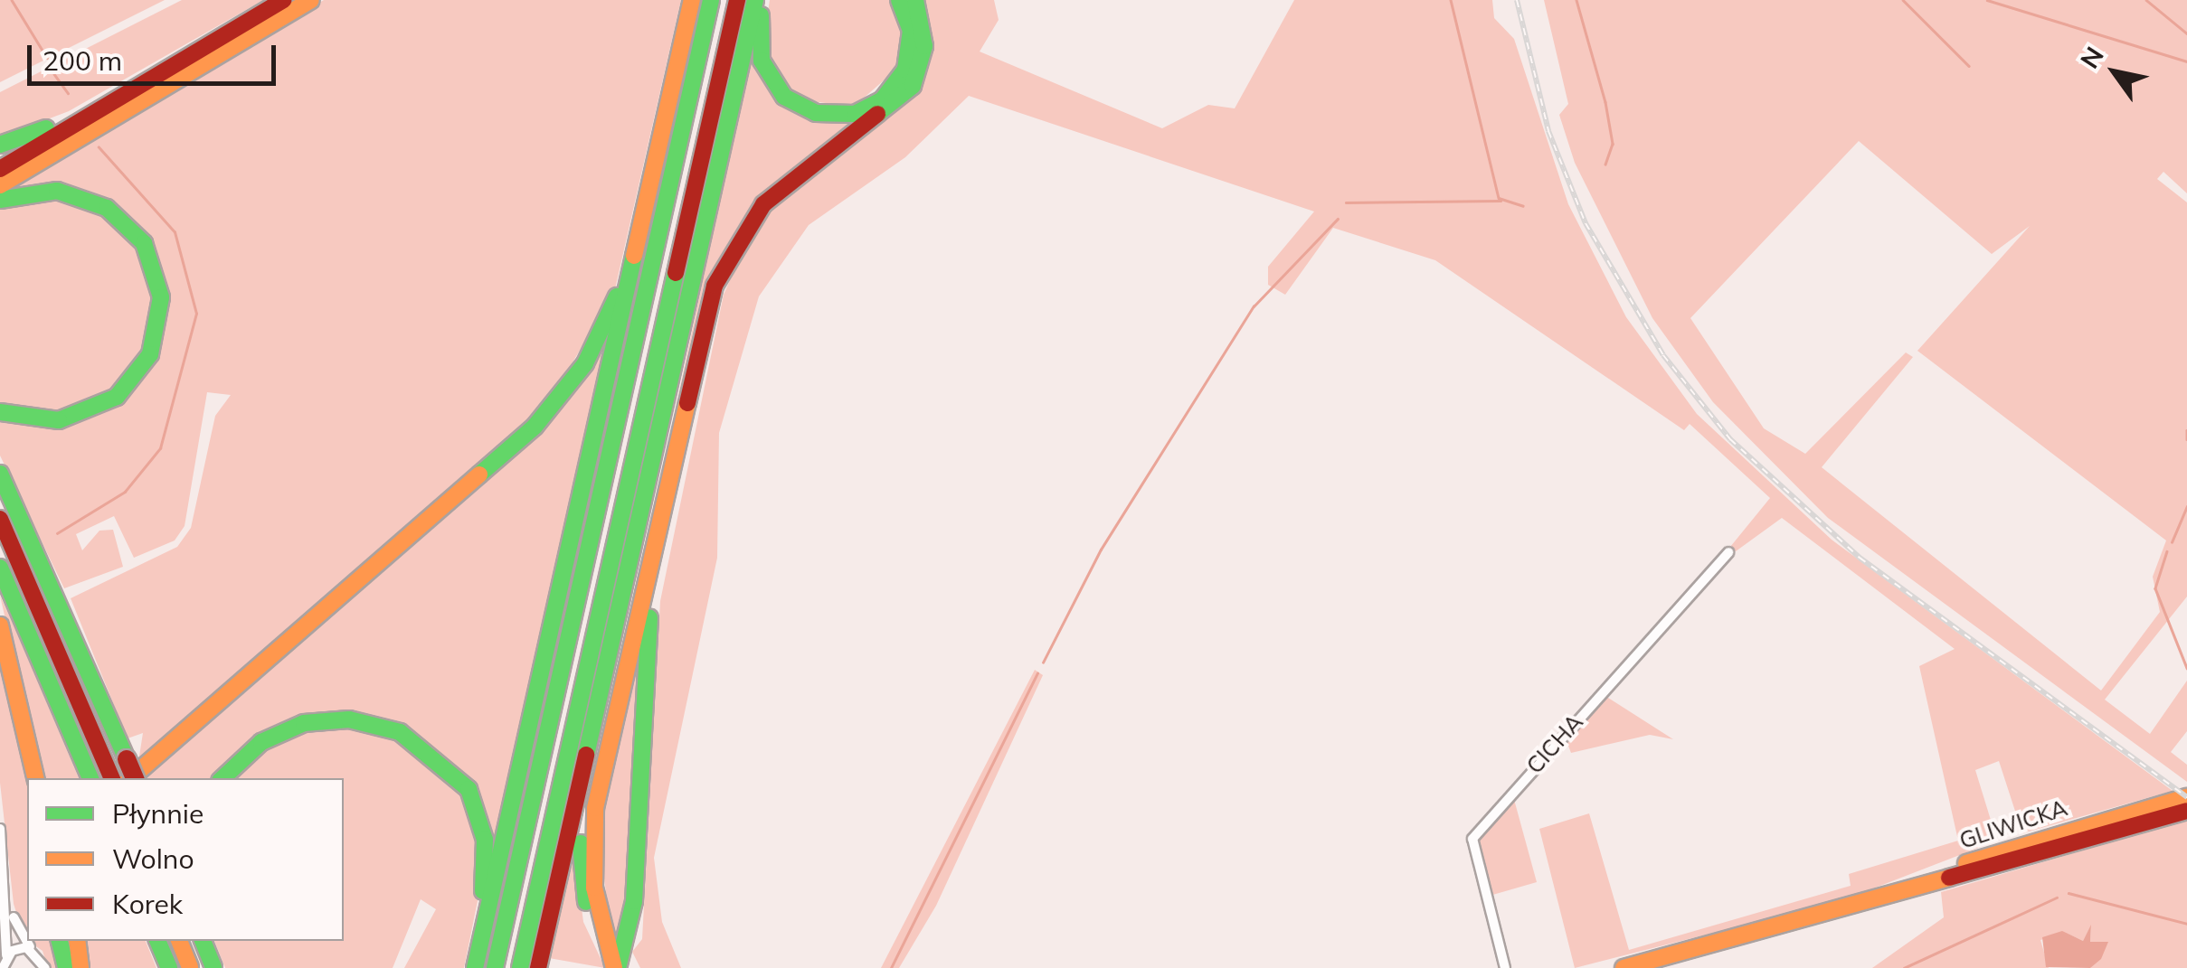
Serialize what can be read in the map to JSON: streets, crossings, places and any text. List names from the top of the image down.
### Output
{
  "streets": {
    "main road": ["GLIWICKA"],
    "street": ["CICHA"]
  },
  "legend": ["Płynnie", "Wolno", "Korek"],
  "scale_bar": "200 m",
  "north": "top left"
}
